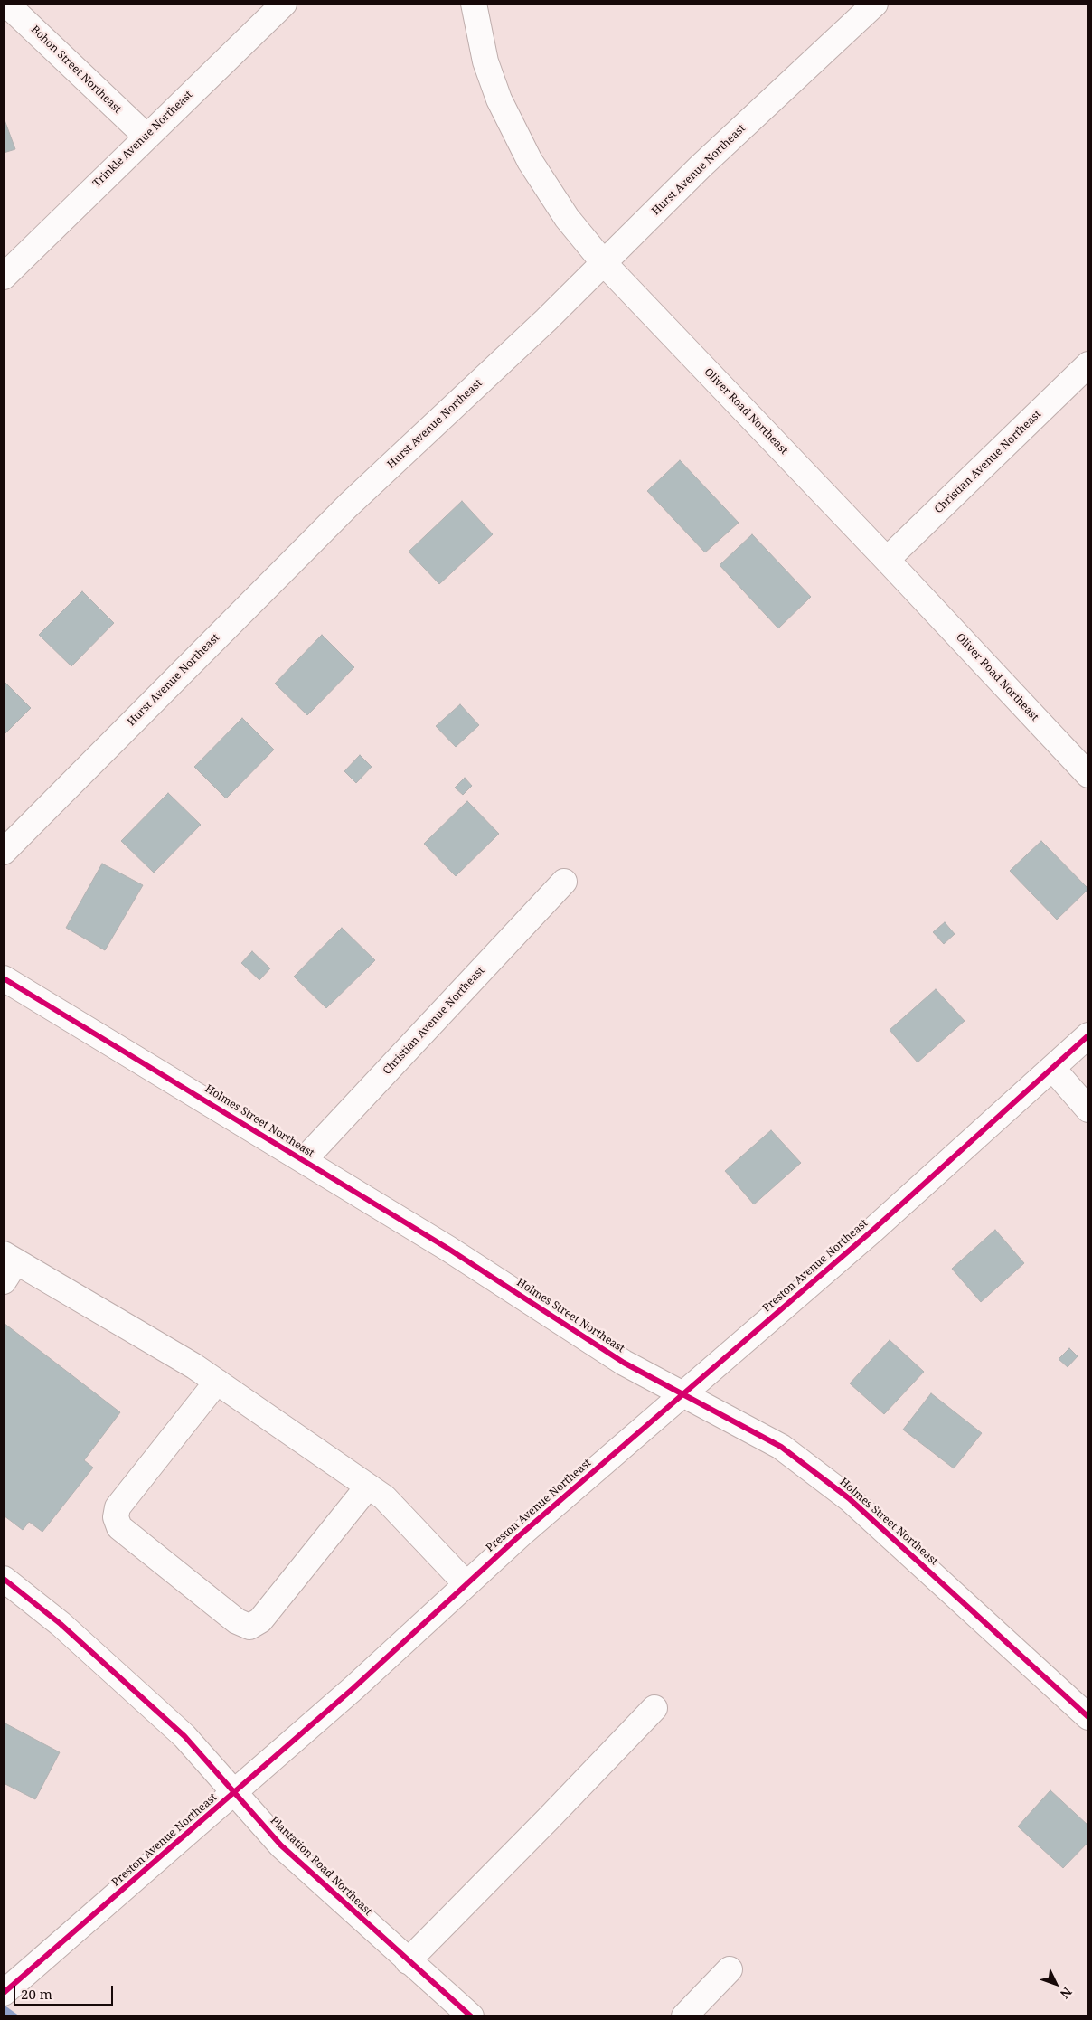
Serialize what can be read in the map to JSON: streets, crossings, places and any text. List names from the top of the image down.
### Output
{
  "streets": {
    "street": [
      "Bohon Street Northeast",
      "Trinkle Avenue Northeast",
      "Hurst Avenue Northeast",
      "Oliver Road Northeast",
      "Christian Avenue Northeast",
      "Holmes Street Northeast",
      "Preston Avenue Northeast",
      "Plantation Road Northeast"
    ]
  },
  "crossings": [
    ["Bohon Street Northeast", "Trinkle Avenue Northeast"],
    ["Hurst Avenue Northeast", "Oliver Road Northeast"],
    ["Oliver Road Northeast", "Christian Avenue Northeast"],
    ["Christian Avenue Northeast", "Holmes Street Northeast"],
    ["Holmes Street Northeast", "Preston Avenue Northeast"],
    ["Preston Avenue Northeast", "Plantation Road Northeast"]
  ],
  "scale_bar": "20 m",
  "north": "bottom right"
}
